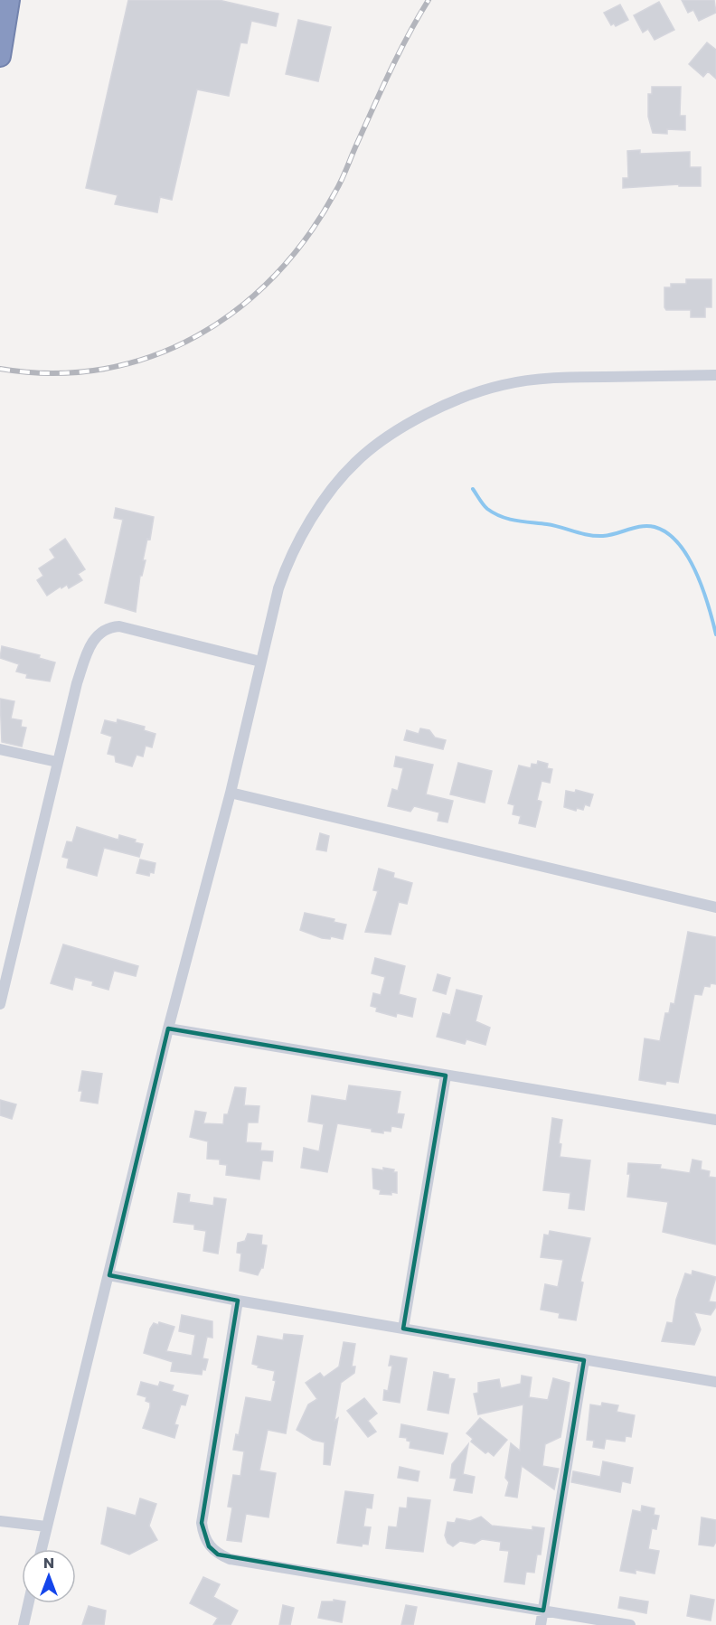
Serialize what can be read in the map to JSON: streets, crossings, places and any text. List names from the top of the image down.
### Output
{
  "north": "top"
}
